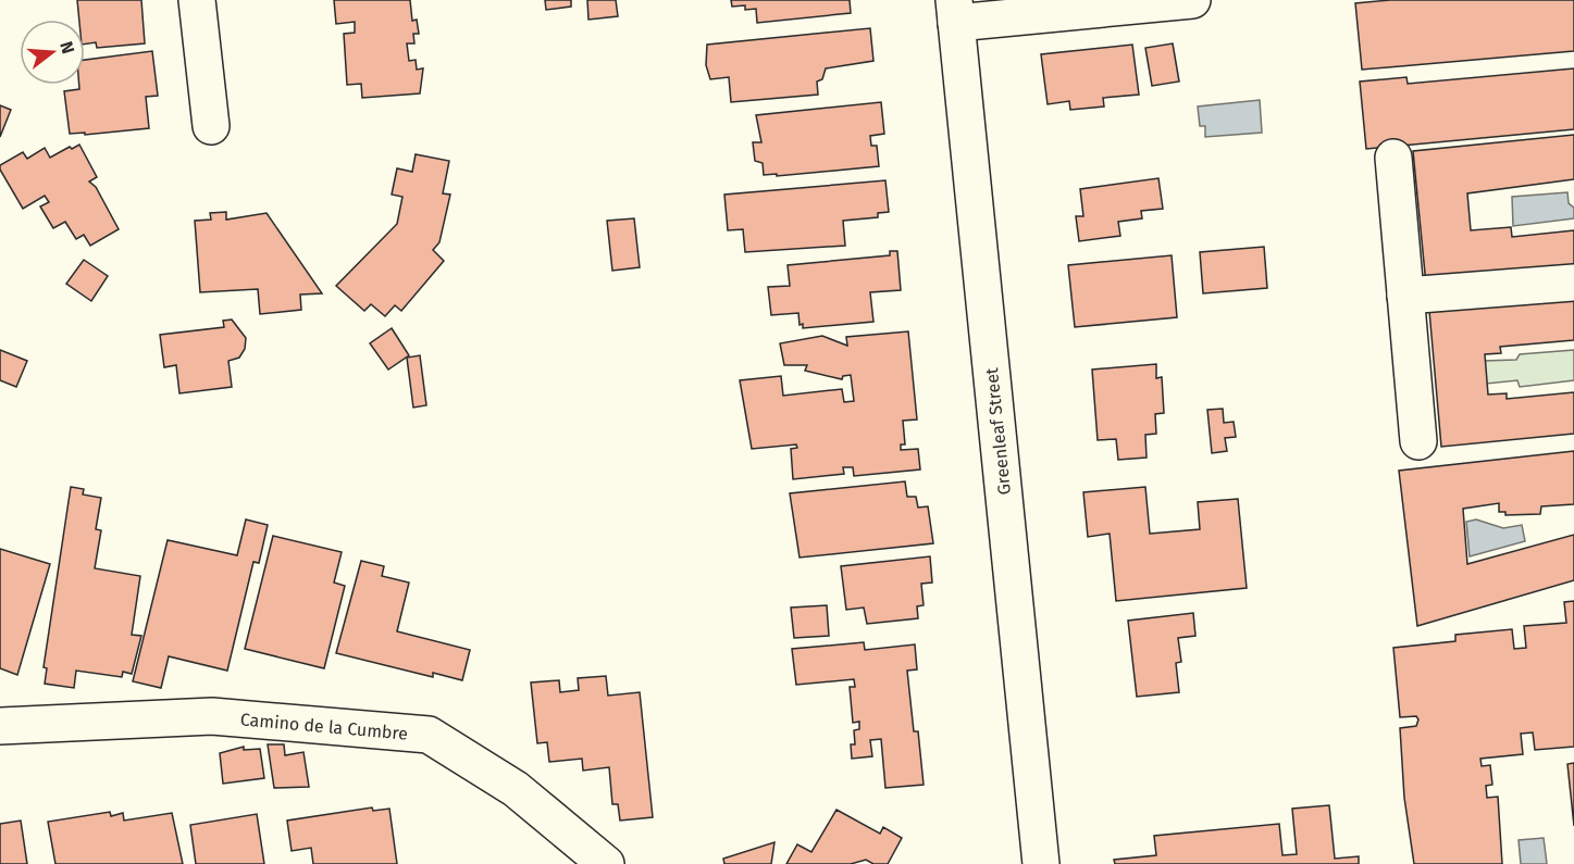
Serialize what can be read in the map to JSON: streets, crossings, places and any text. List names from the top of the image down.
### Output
{
  "streets": {
    "street": ["Greenleaf Street", "Camino de la Cumbre"]
  },
  "north": "right"
}
